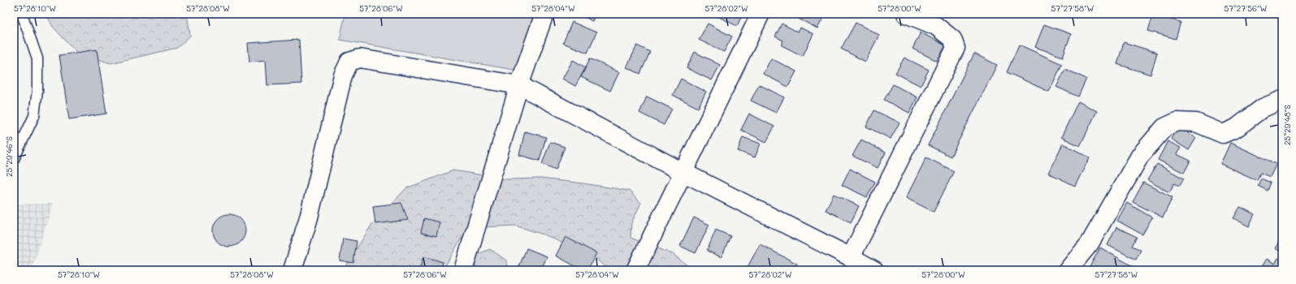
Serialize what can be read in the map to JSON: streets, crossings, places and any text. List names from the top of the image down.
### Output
{
  "coordinates": [
    "57°28'10\"W",
    "57°28'08\"W",
    "57°28'06\"W",
    "57°28'04\"W",
    "57°28'02\"W",
    "57°28'00\"W",
    "57°27'58\"W",
    "57°27'56\"W",
    "25°29'48\"S",
    "25°29'46\"S"
  ]
}
